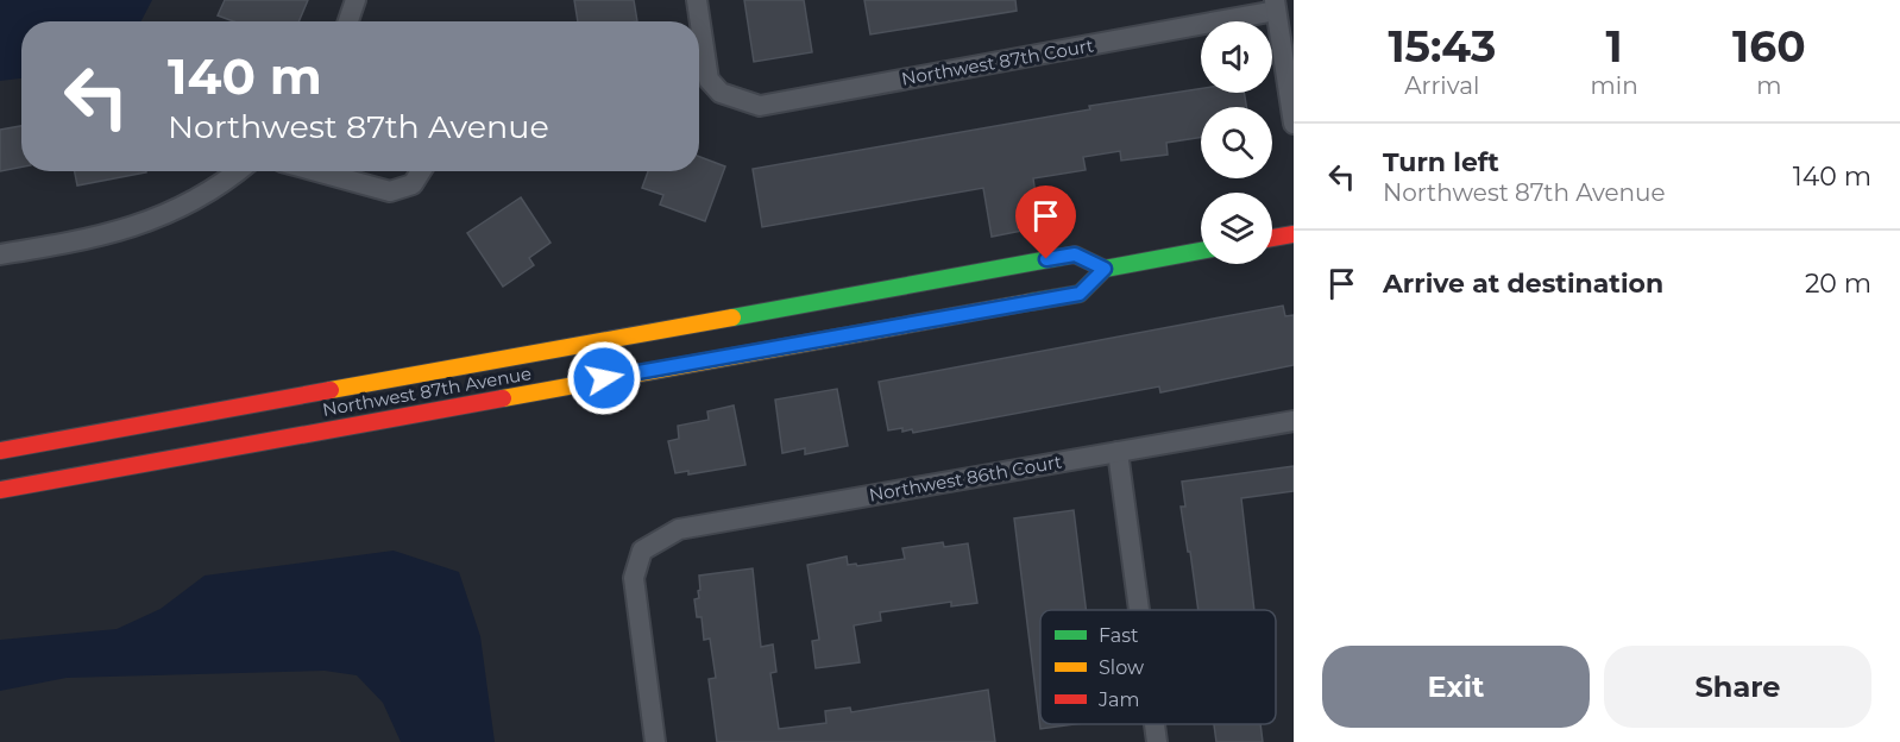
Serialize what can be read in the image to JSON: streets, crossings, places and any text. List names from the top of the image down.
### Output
{
  "streets": {
    "street": ["Northwest 87th Court", "Northwest 87th Avenue", "Northwest 86th Court"]
  },
  "legend": ["Fast", "Slow", "Jam"],
  "page": {
    "eta": [
      "15:43",
      "Arrival",
      "1",
      "min",
      "160",
      "m"
    ],
    "turn": ["140 m", "Northwest 87th Avenue"],
    "list": [
      {
        "name": "Turn left",
        "note": "Northwest 87th Avenue",
        "value": "140 m"
      },
      {
        "name": "Arrive at destination",
        "value": "20 m"
      }
    ],
    "buttons": ["Exit", "Share"]
  }
}
